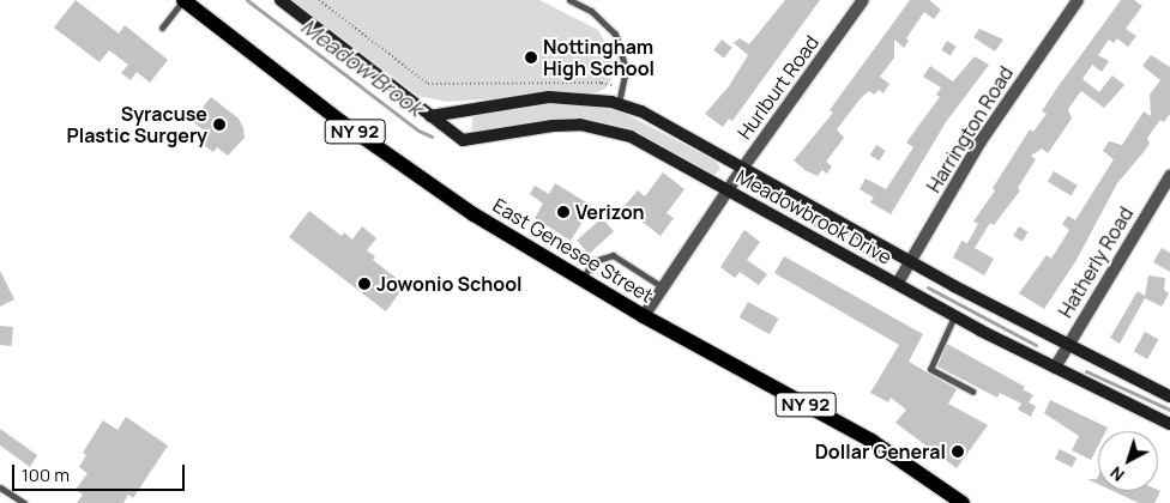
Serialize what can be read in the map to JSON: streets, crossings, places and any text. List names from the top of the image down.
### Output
{
  "streets": {
    "main road": ["NY 92", "East Genesee Street"],
    "street": [
      "Hurlburt Road",
      "Harrington Road",
      "Meadowbrook Drive",
      "Hatherly Road"
    ]
  },
  "crossings": [
    ["Hurlburt Road", "Meadowbrook Drive"],
    ["Hurlburt Road", "East Genesee Street"],
    ["Harrington Road", "Meadowbrook Drive"],
    ["Meadowbrook Drive", "Hatherly Road"]
  ],
  "water": ["Meadow Brook"],
  "places": [
    "Nottingham High School",
    "Syracuse Plastic Surgery",
    "Verizon",
    "Jowonio School",
    "Dollar General"
  ],
  "scale_bar": "100 m",
  "north": "bottom left"
}
